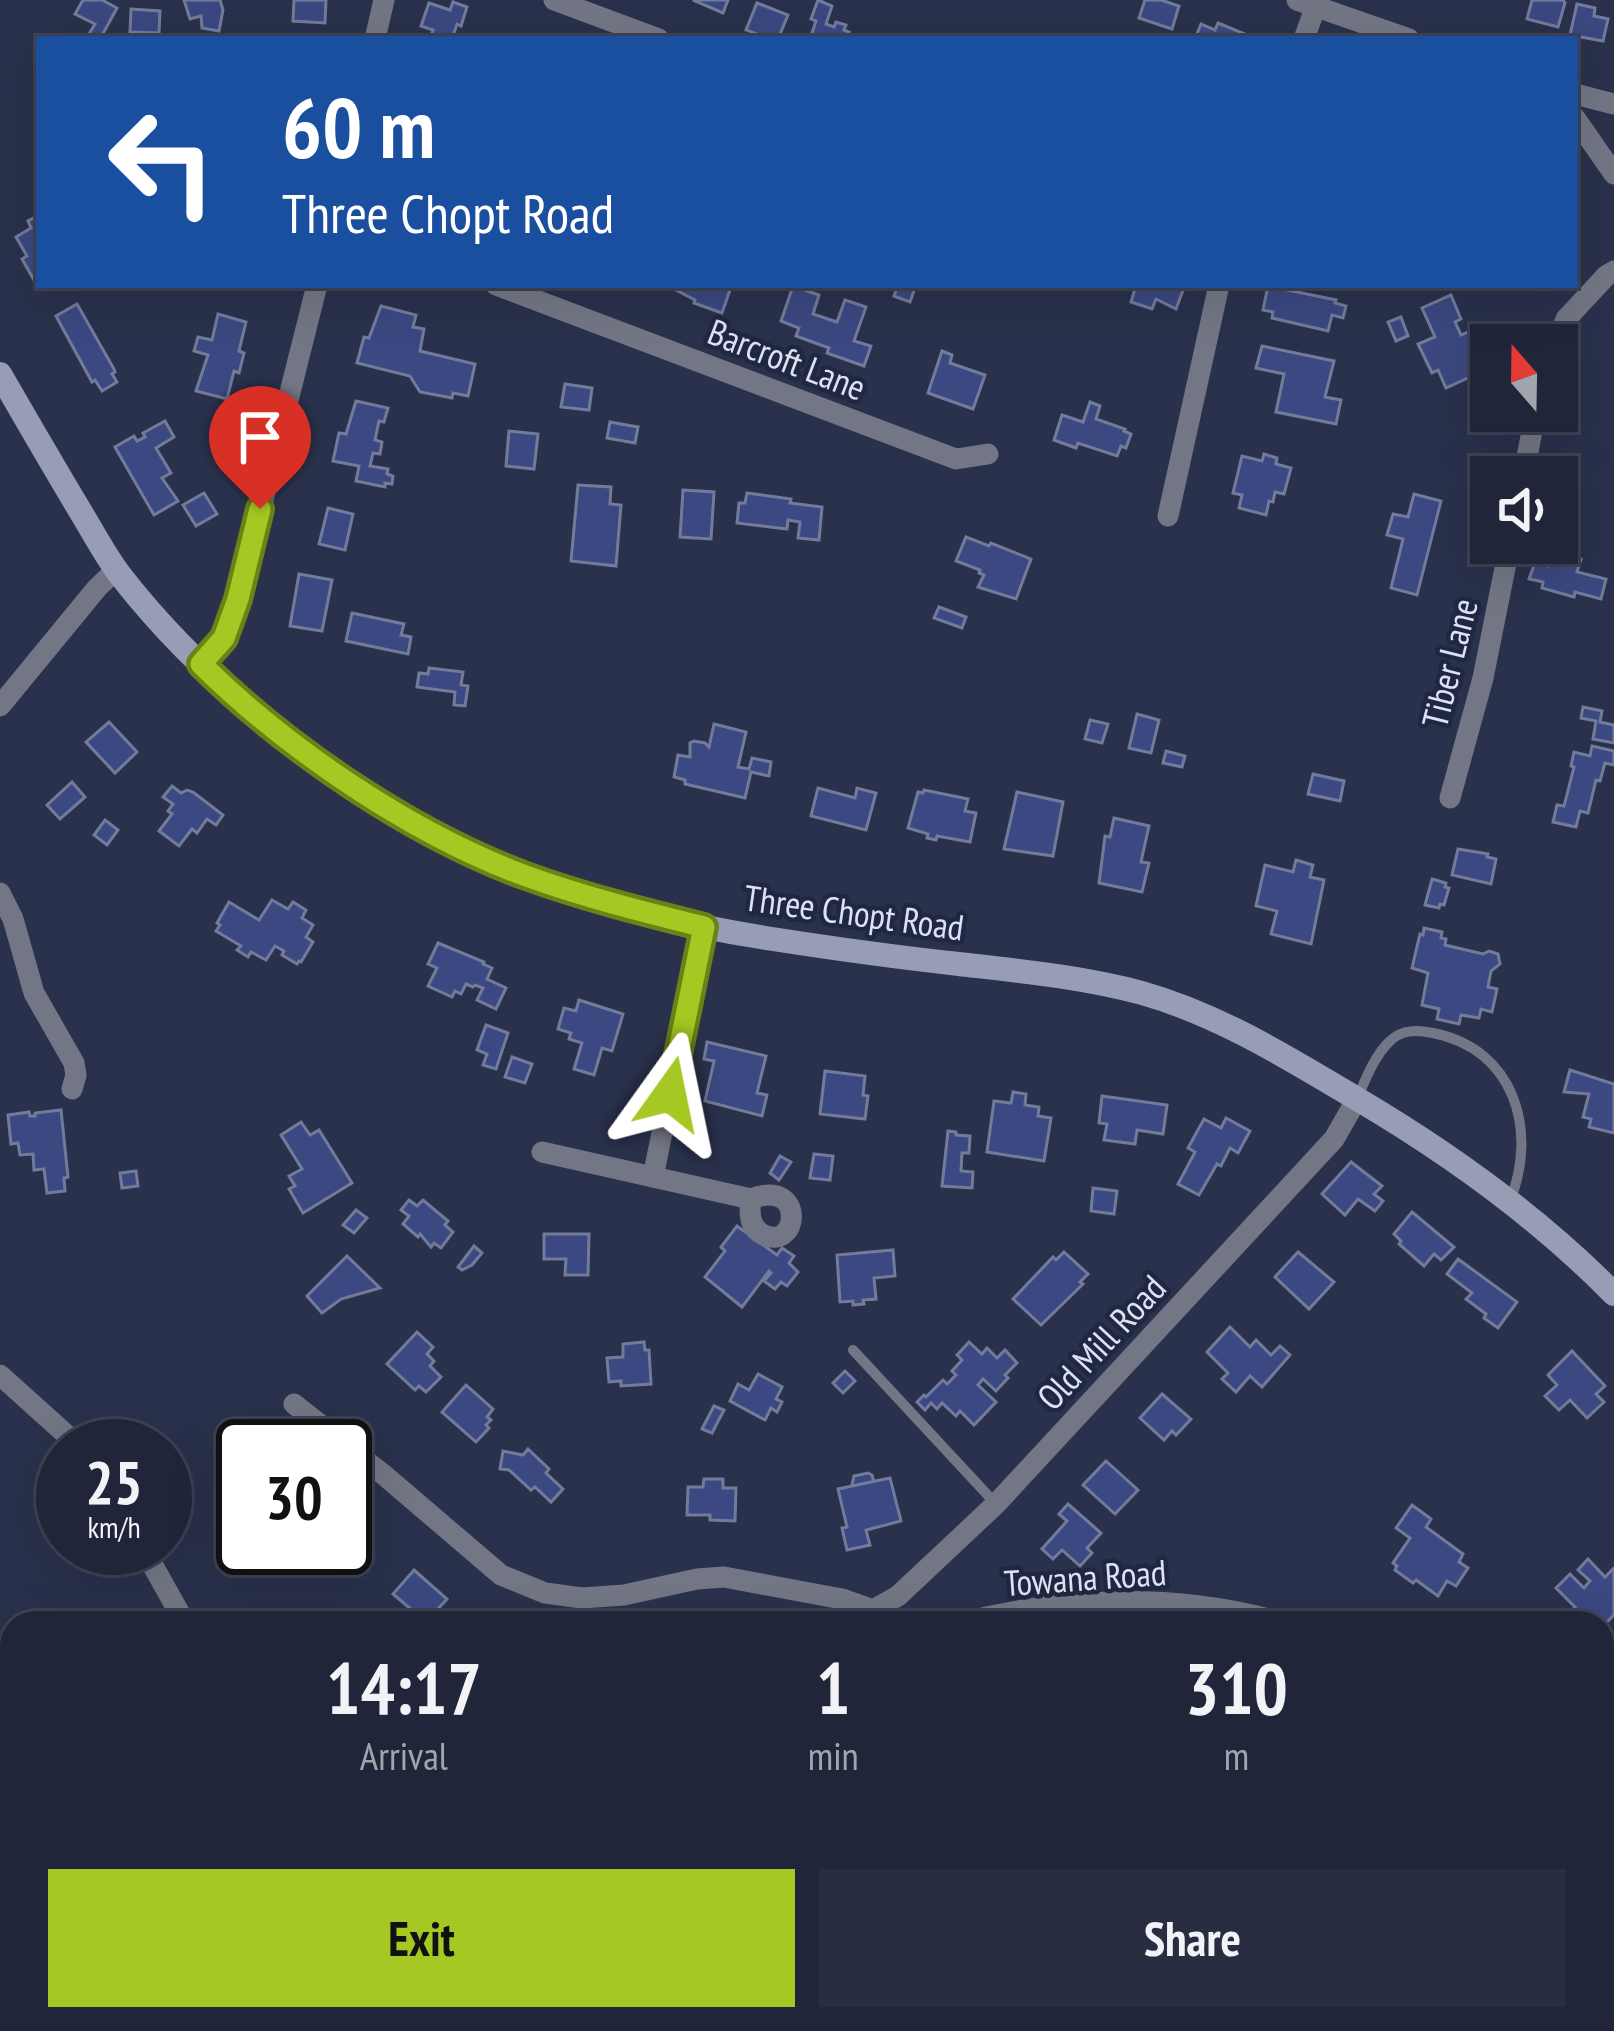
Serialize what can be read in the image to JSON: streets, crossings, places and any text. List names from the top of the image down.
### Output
{
  "streets": {
    "main road": ["Three Chopt Road"],
    "street": [
      "Barcroft Lane",
      "Tiber Lane",
      "Old Mill Road",
      "Towana Road"
    ]
  },
  "crossings": [
    ["Three Chopt Road", "Old Mill Road"]
  ],
  "north": "top",
  "page": {
    "turn": ["60 m", "Three Chopt Road"],
    "speed": "25 km/h",
    "limit": "30",
    "eta": [
      "14:17",
      "Arrival",
      "1",
      "min",
      "310",
      "m"
    ],
    "buttons": ["Exit", "Share"]
  }
}
